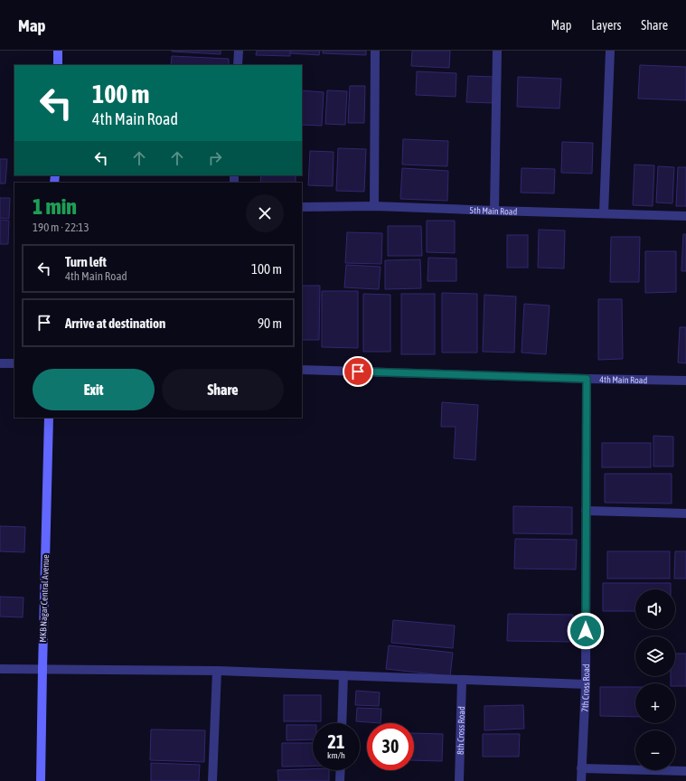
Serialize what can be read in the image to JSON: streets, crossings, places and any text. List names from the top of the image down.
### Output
{
  "streets": {
    "main road": ["MKB Nagar Central Avenue"],
    "street": [
      "5th Main Road",
      "4th Main Road",
      "7th Cross Road",
      "8th Cross Road"
    ]
  },
  "crossings": [
    ["4th Main Road", "7th Cross Road"]
  ],
  "page": {
    "header": "Map",
    "nav": ["Map", "Layers", "Share"],
    "turn": ["100 m", "4th Main Road"],
    "heading": ["1 min", "190 m · 22:13"],
    "list": [
      {
        "name": "Turn left",
        "note": "4th Main Road",
        "value": "100 m"
      },
      {
        "name": "Arrive at destination",
        "value": "90 m"
      }
    ],
    "buttons": ["Exit", "Share"],
    "map_buttons": ["+", "−"],
    "speed": "21 km/h",
    "limit": "30"
  }
}
